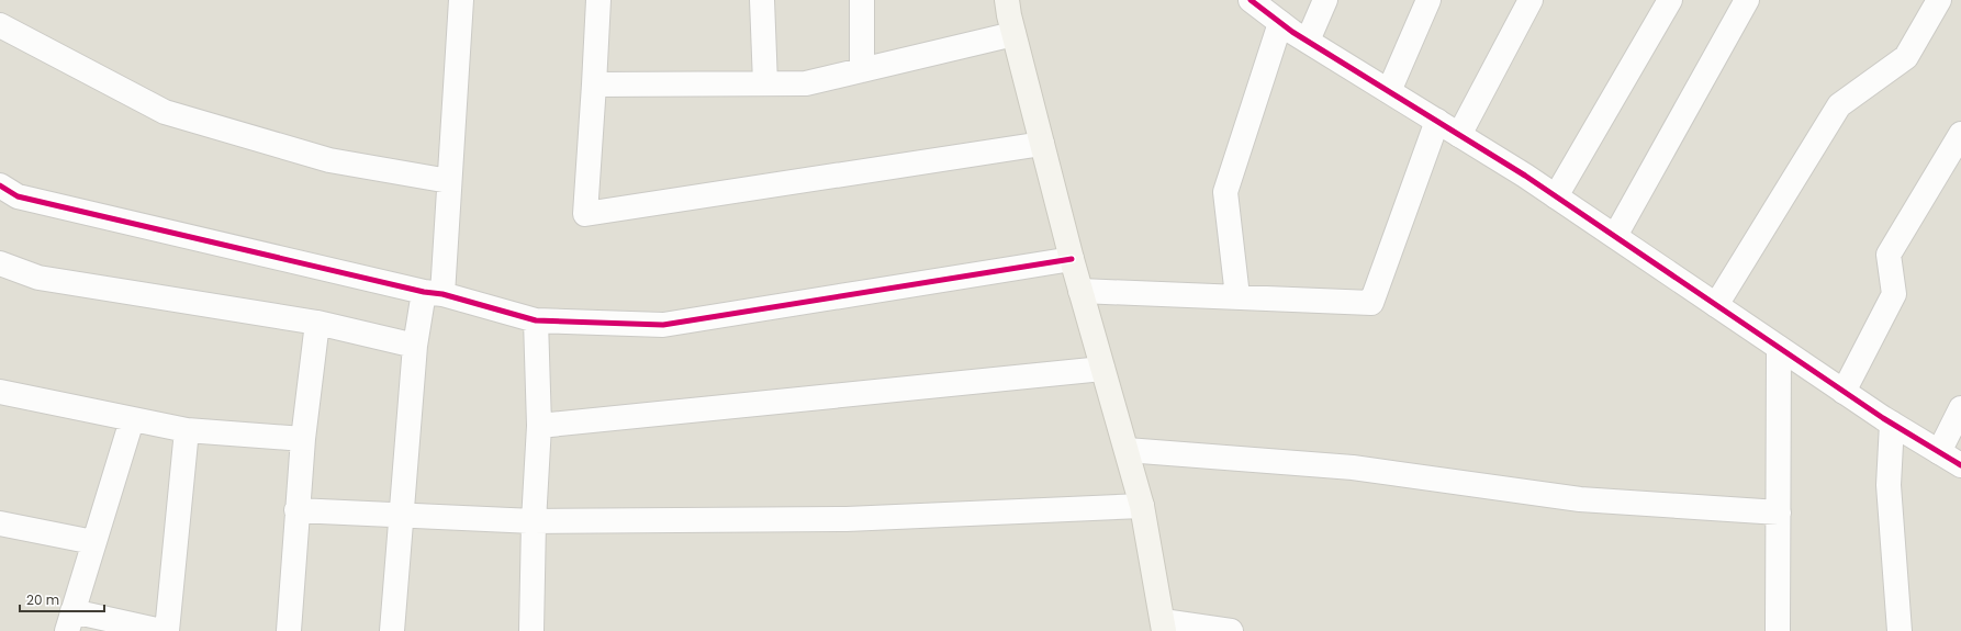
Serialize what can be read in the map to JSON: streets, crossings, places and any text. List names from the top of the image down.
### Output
{
  "scale_bar": "20 m"
}
